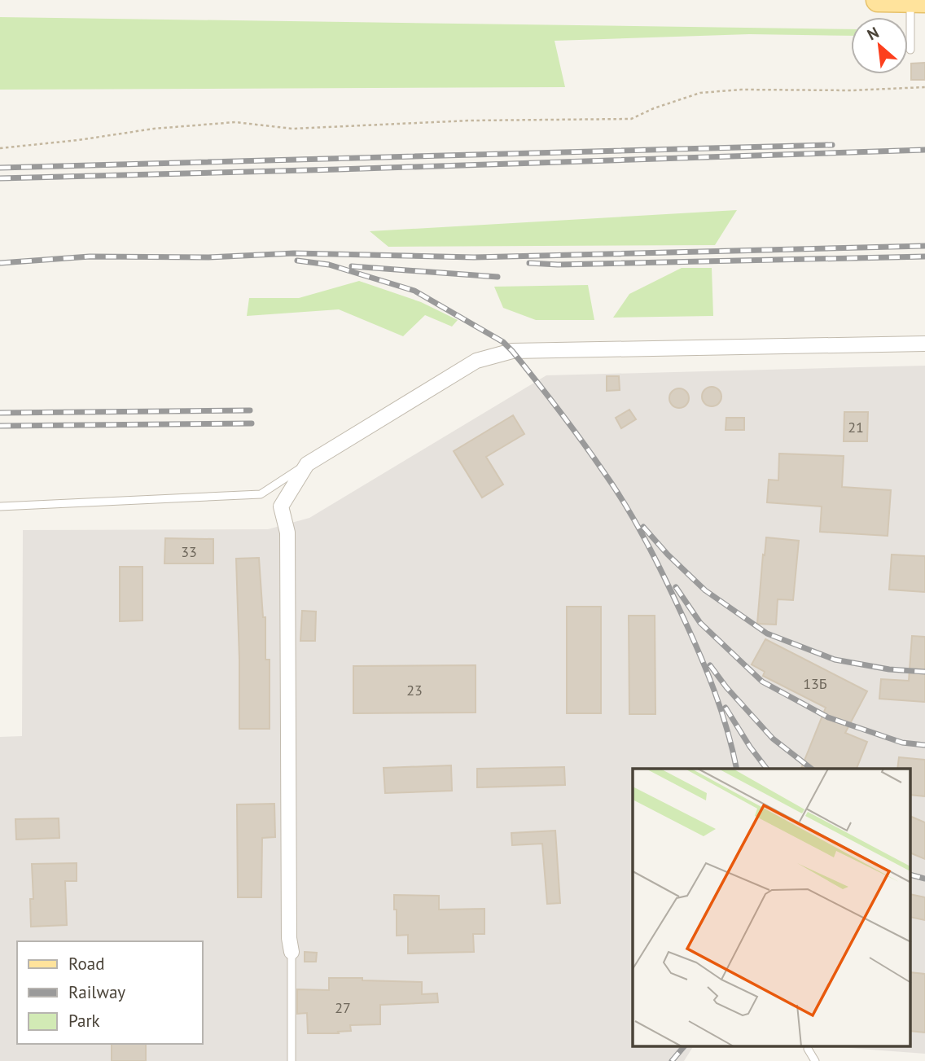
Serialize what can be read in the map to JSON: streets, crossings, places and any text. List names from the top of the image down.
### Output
{
  "house_numbers": [
    "21",
    "33",
    "13Б",
    "23",
    "27"
  ],
  "legend": ["Road", "Railway", "Park"],
  "north": "top left"
}
